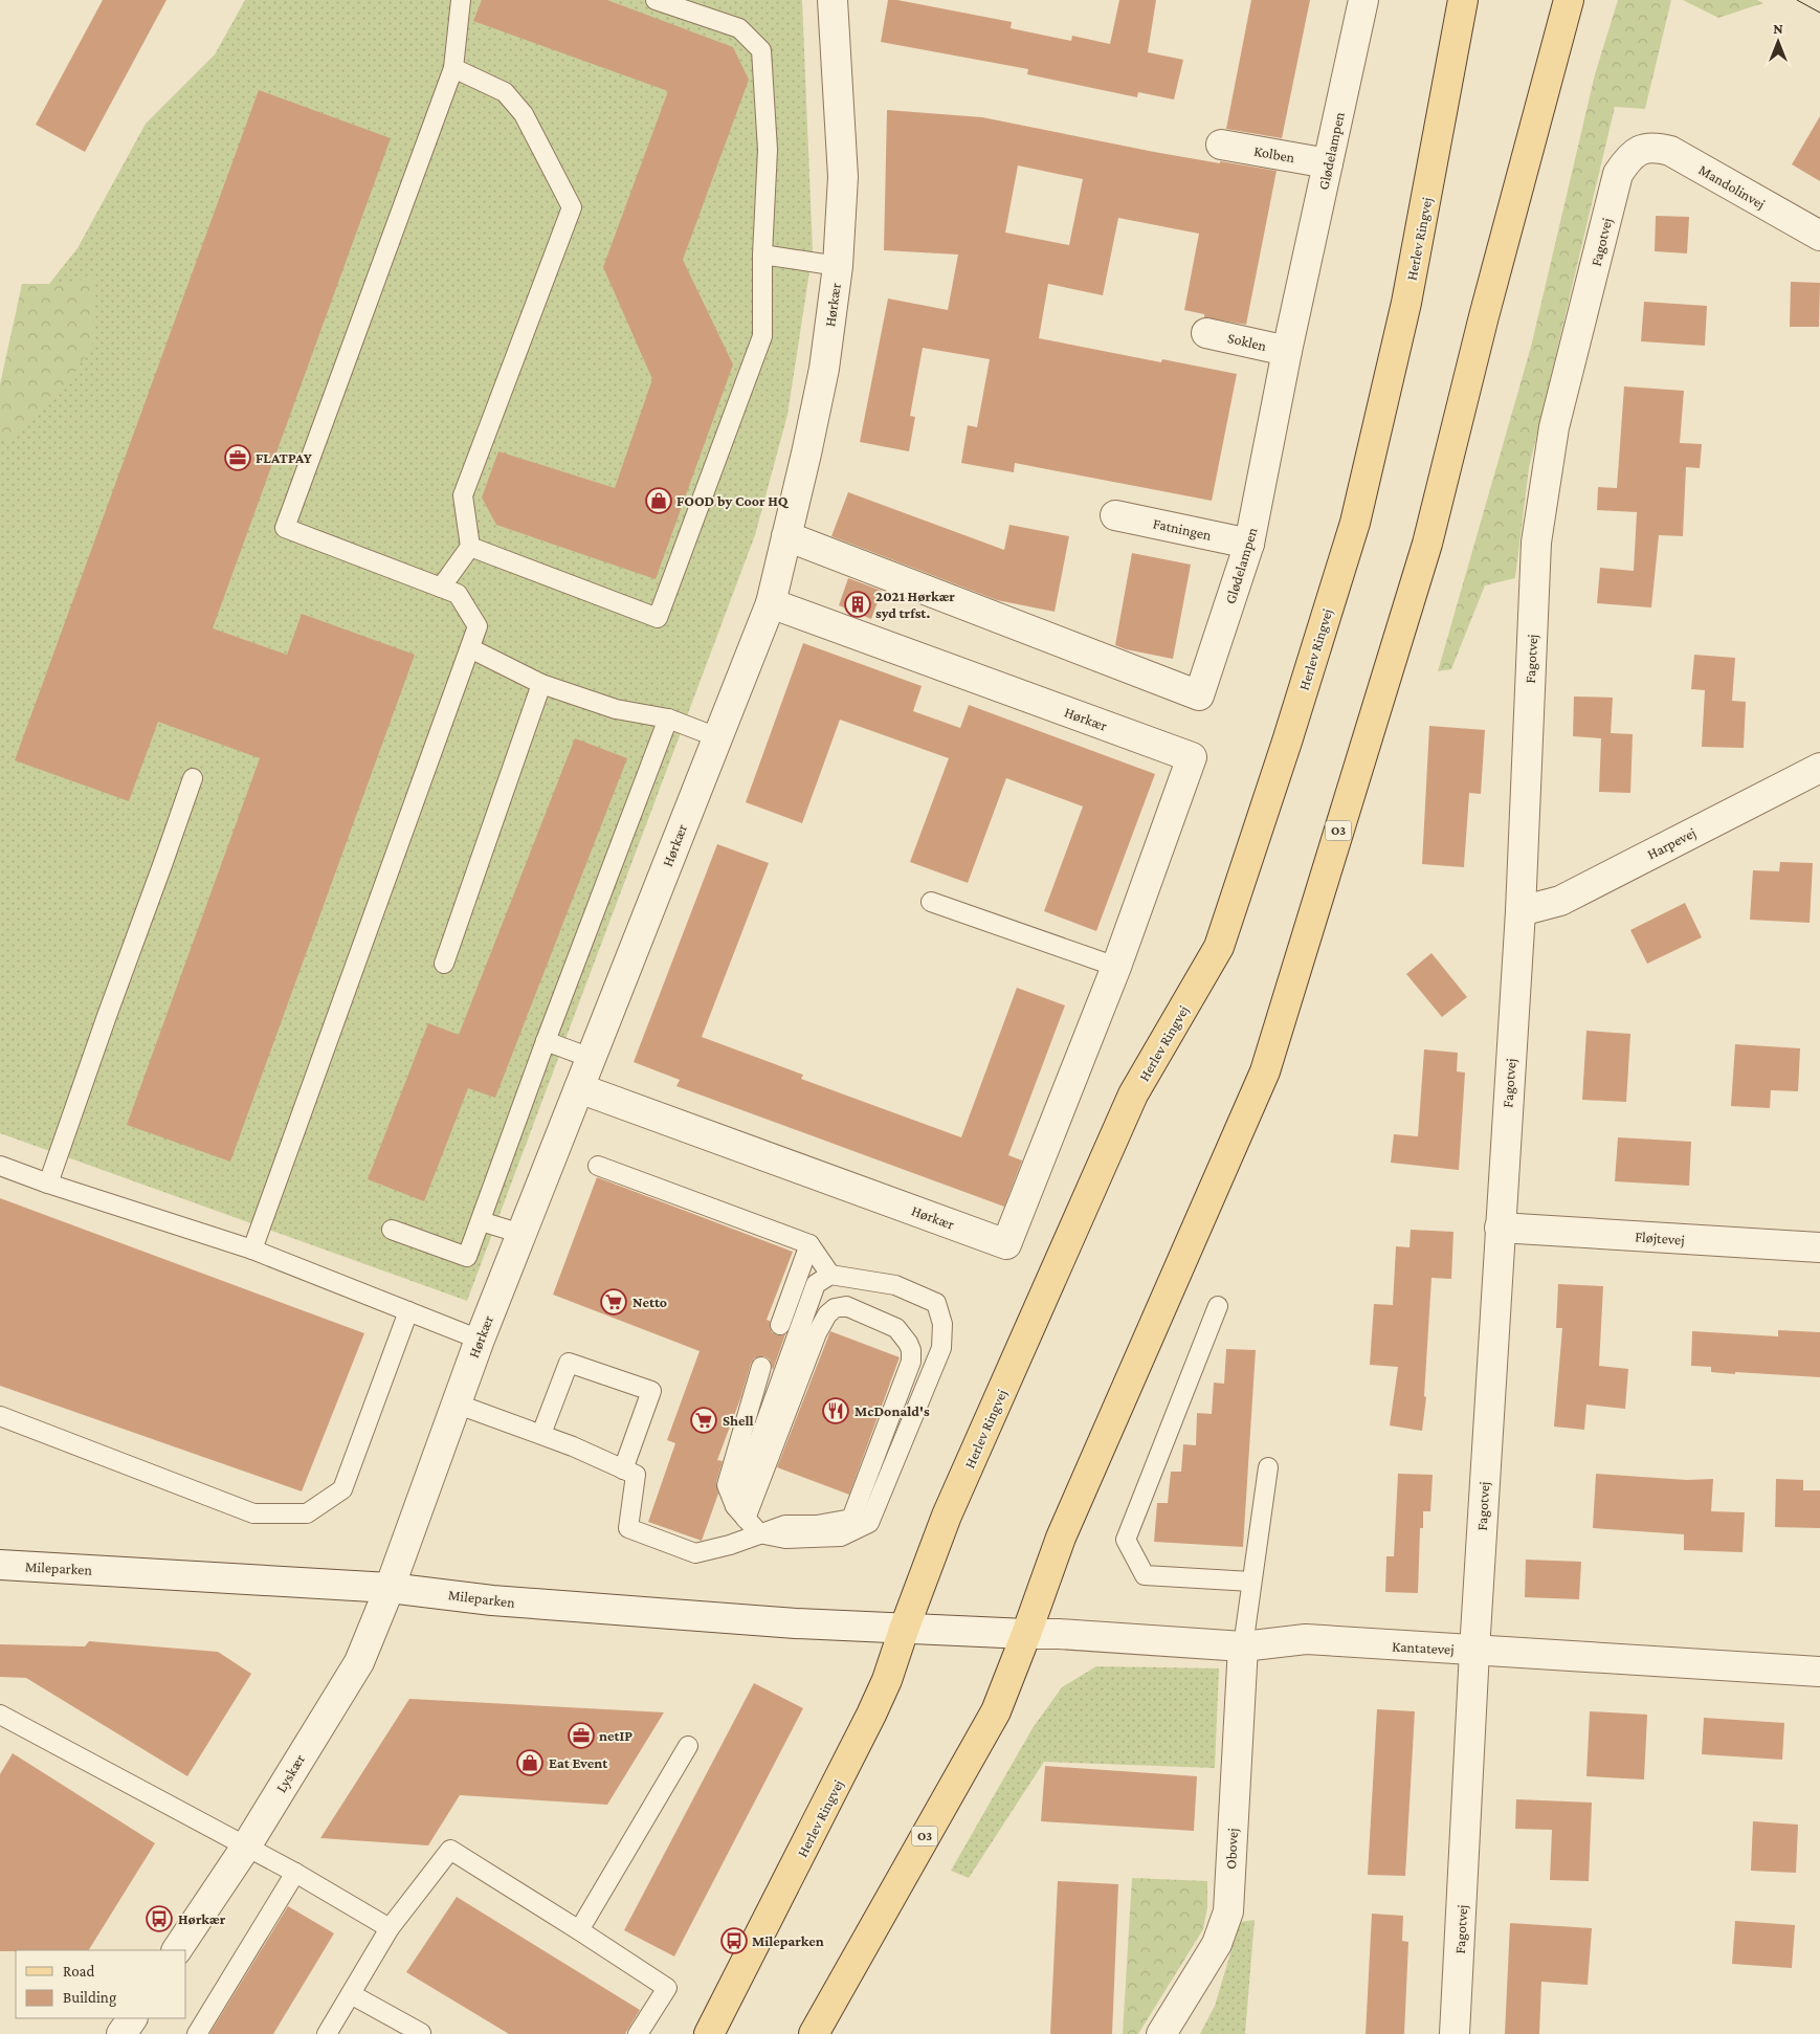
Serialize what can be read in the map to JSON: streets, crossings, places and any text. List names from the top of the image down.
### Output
{
  "streets": {
    "main road": ["Herlev Ringvej", "O3"],
    "street": [
      "Glødelampen",
      "Kolben",
      "Mandolinvej",
      "Fagotvej",
      "Hørkær",
      "Soklen",
      "Fatningen",
      "Harpevej",
      "Fløjtevej",
      "Mileparken",
      "Kantatevej",
      "Lyskær",
      "Obovej"
    ]
  },
  "crossings": [
    ["Glødelampen", "Kolben"],
    ["Glødelampen", "Hørkær"],
    ["Glødelampen", "Soklen"],
    ["Glødelampen", "Fatningen"],
    ["Mandolinvej", "Fagotvej"],
    ["Herlev Ringvej", "Mileparken"],
    ["Fagotvej", "Harpevej"],
    ["Fagotvej", "Fløjtevej"],
    ["Fagotvej", "Kantatevej"],
    ["Hørkær", "Mileparken"],
    ["Hørkær", "Lyskær"],
    ["O3", "Mileparken"],
    ["O3", "Kantatevej"],
    ["Mileparken", "Kantatevej"],
    ["Mileparken", "Lyskær"],
    ["Kantatevej", "Obovej"]
  ],
  "places": {
    "office": ["FLATPAY", "netIP"],
    "shop": ["FOOD by Coor HQ", "Eat Event"],
    "building": ["2021 Hørkær syd trfst."],
    "supermarket": ["Netto", "Shell"],
    "restaurant": ["McDonald's"],
    "bus stop": ["Hørkær", "Mileparken"]
  },
  "legend": ["Road", "Building"],
  "north": "top"
}
